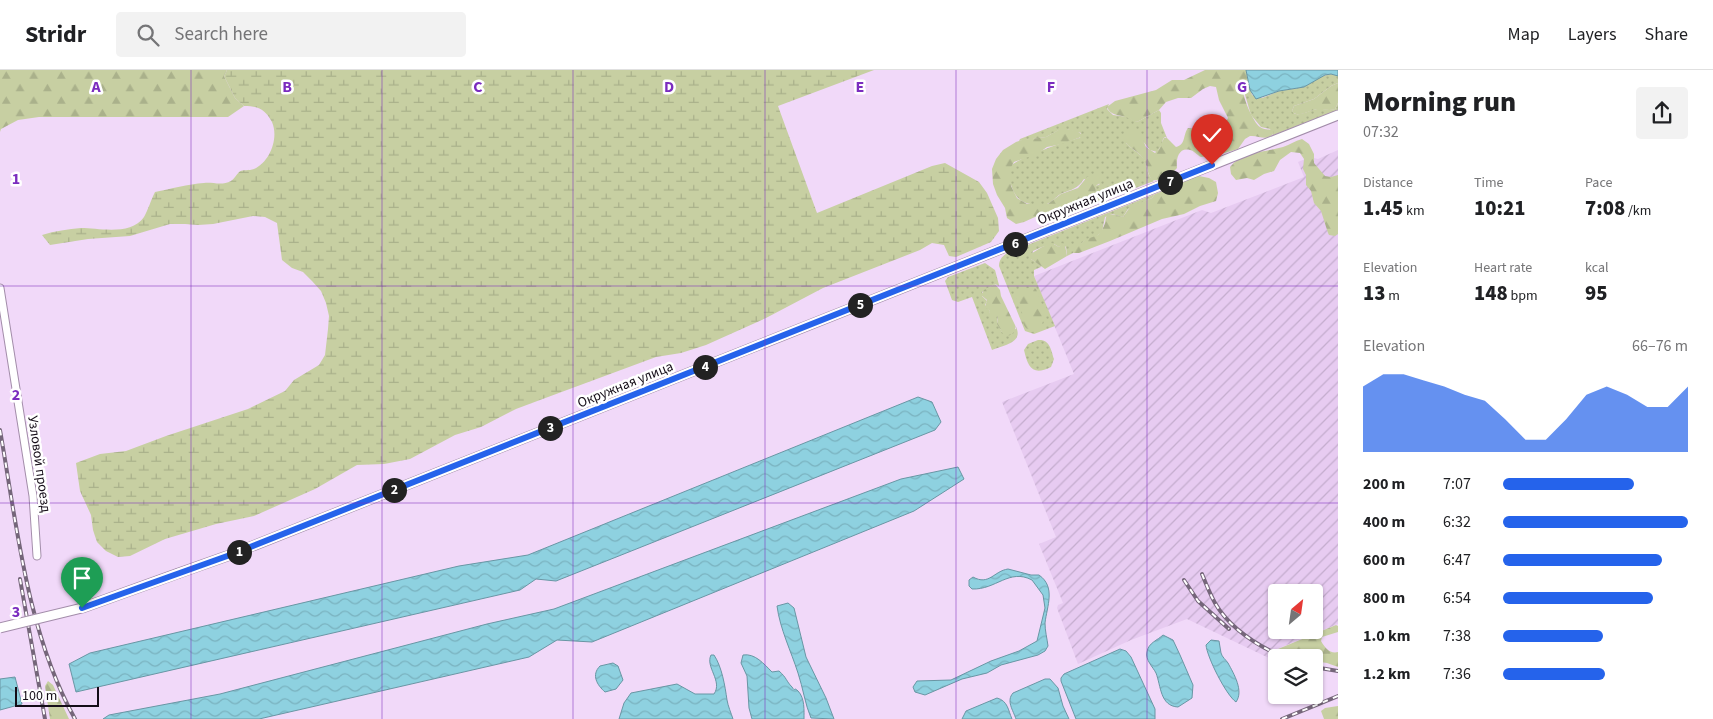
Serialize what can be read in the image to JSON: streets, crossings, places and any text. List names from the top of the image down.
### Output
{
  "streets": {
    "main road": ["Окружная улица"],
    "street": ["Узловой проезд"]
  },
  "scale_bar": "100 m",
  "north": "top right",
  "page": {
    "header": "Stridr",
    "search": "Search here",
    "nav": ["Map", "Layers", "Share"],
    "heading": ["Morning run", "07:32"],
    "stats": [
      ["Distance", "1.45 km"],
      ["Time", "10:21"],
      ["Pace", "7:08 /km"],
      ["Elevation", "13 m"],
      ["Heart rate", "148 bpm"],
      ["kcal", "95"]
    ],
    "pins": [
      "7",
      "6",
      "5",
      "4",
      "3",
      "2",
      "1"
    ],
    "chart": ["Elevation", "66–76 m"],
    "list": [
      {
        "name": "200 m",
        "note": "7:07"
      },
      {
        "name": "400 m",
        "note": "6:32"
      },
      {
        "name": "600 m",
        "note": "6:47"
      },
      {
        "name": "800 m",
        "note": "6:54"
      },
      {
        "name": "1.0 km",
        "note": "7:38"
      },
      {
        "name": "1.2 km",
        "note": "7:36"
      }
    ],
    "scale": "100 m"
  },
  "grid": {
    "columns": [
      "A",
      "B",
      "C",
      "D",
      "E",
      "F",
      "G"
    ],
    "rows": ["1", "2", "3"]
  }
}
